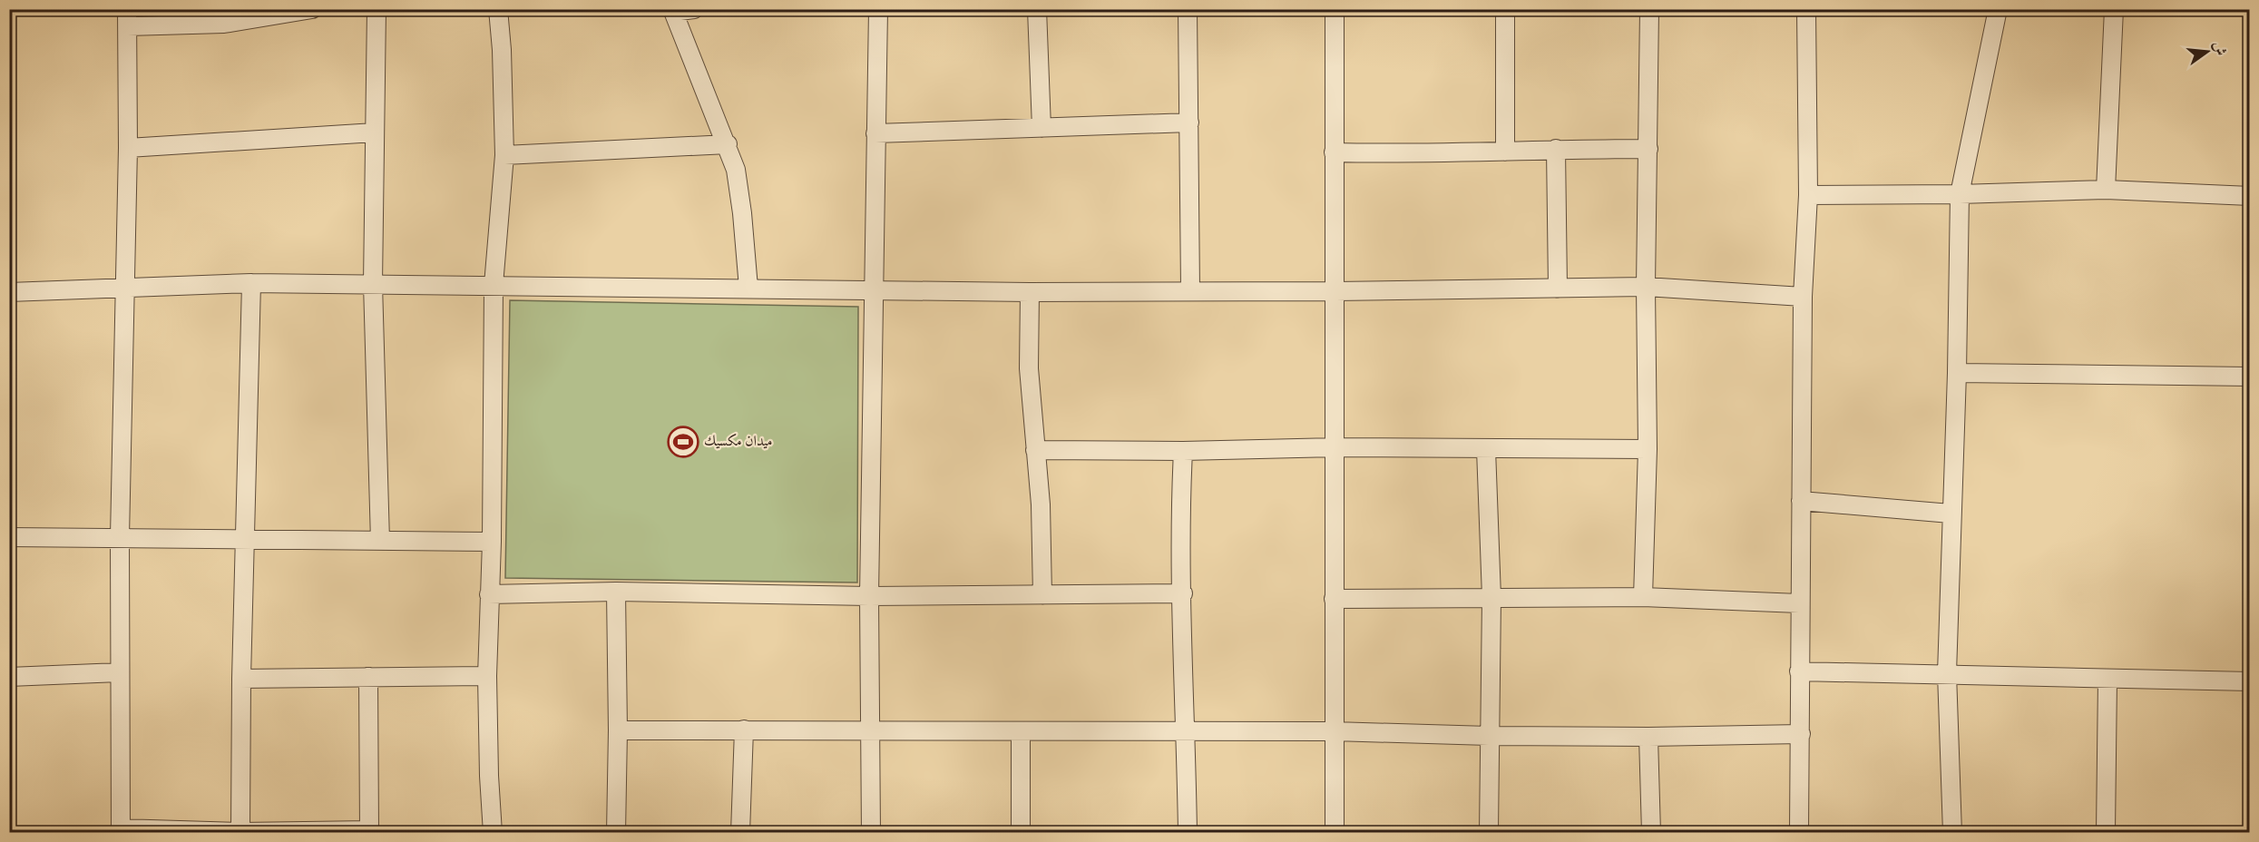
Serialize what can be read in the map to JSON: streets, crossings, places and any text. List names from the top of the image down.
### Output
{
  "places": {
    "sports": ["ميدان مكسيك"]
  },
  "north": "right"
}
